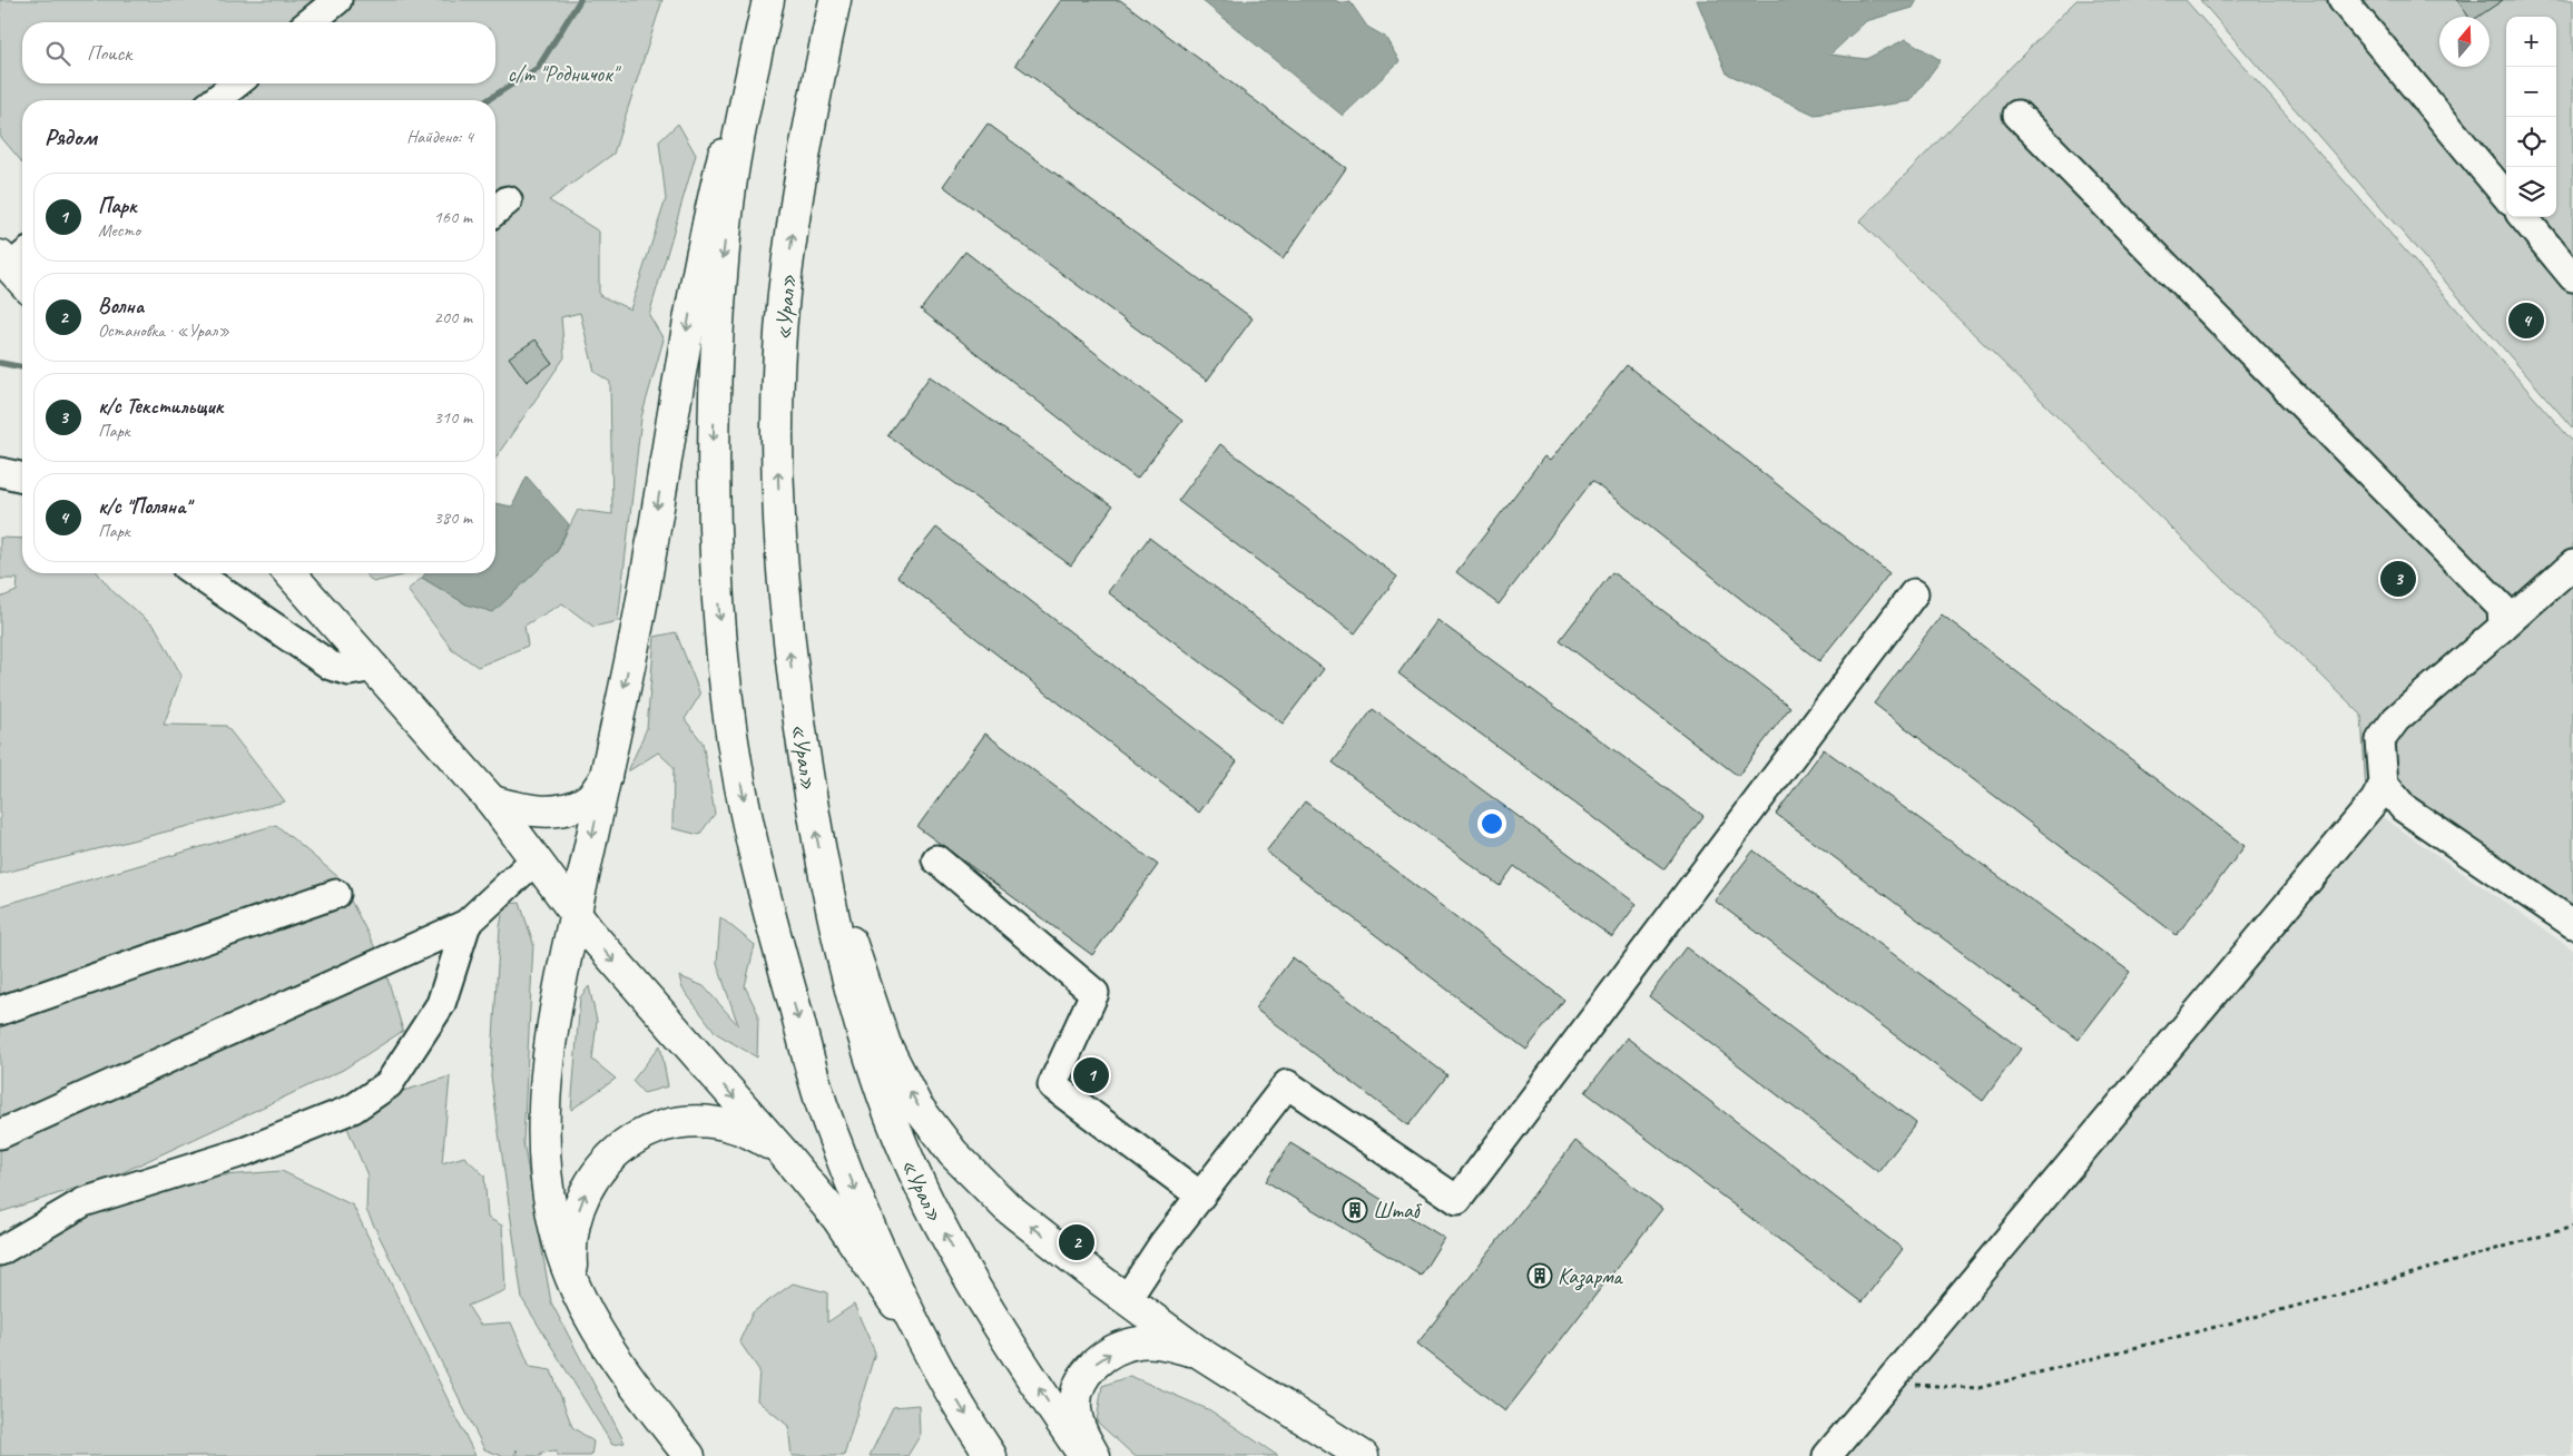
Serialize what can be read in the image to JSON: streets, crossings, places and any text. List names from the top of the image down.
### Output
{
  "streets": {
    "main road": ["«Урал»"]
  },
  "parks": ["с/т \"Родничок\""],
  "places": {
    "building": ["Штаб", "Казарма"]
  },
  "north": "top",
  "page": {
    "map_buttons": ["+", "−"],
    "search": "Поиск",
    "heading": ["Рядом", "Найдено: 4"],
    "list": [
      {
        "mark": "1",
        "name": "Парк",
        "note": "Место",
        "value": "160 m"
      },
      {
        "mark": "2",
        "name": "Волна",
        "note": "Остановка · «Урал»",
        "value": "200 m"
      },
      {
        "mark": "3",
        "name": "к/с Текстильщик",
        "note": "Парк",
        "value": "310 m"
      },
      {
        "mark": "4",
        "name": "к/с \"Поляна\"",
        "note": "Парк",
        "value": "380 m"
      }
    ],
    "pins": [
      "4",
      "3",
      "1",
      "2"
    ]
  }
}
